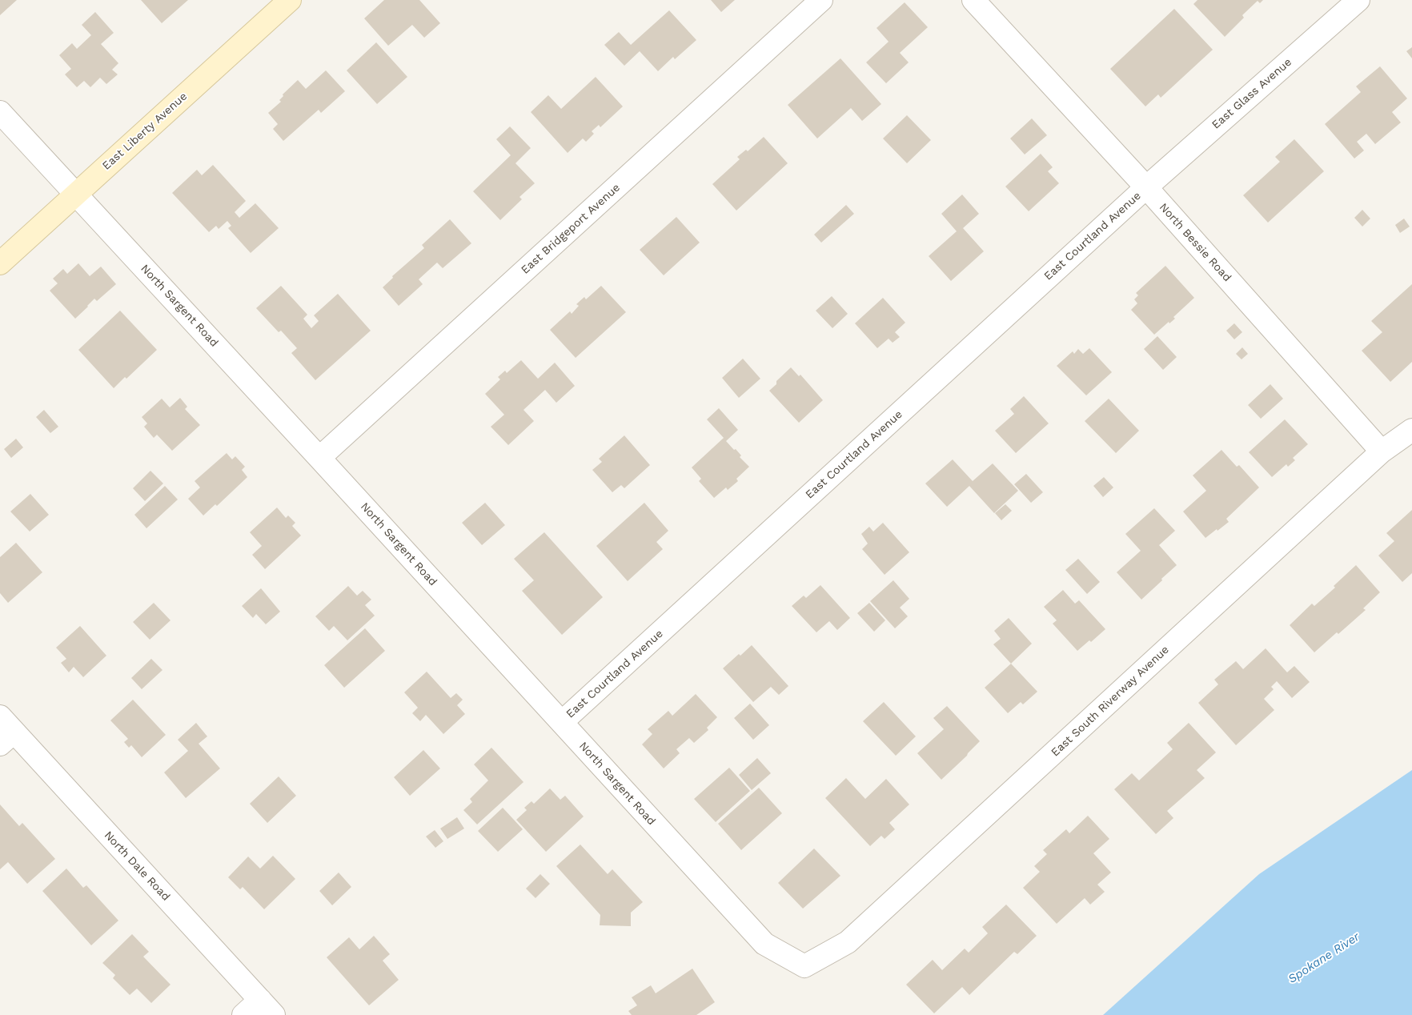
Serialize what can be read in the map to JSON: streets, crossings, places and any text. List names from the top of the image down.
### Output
{
  "streets": {
    "street": [
      "East Glass Avenue",
      "East Liberty Avenue",
      "East Bridgeport Avenue",
      "East Courtland Avenue",
      "North Bessie Road",
      "North Sargent Road",
      "East South Riverway Avenue",
      "North Dale Road"
    ]
  },
  "crossings": [
    ["East Glass Avenue", "East Courtland Avenue"],
    ["East Glass Avenue", "North Bessie Road"],
    ["East Liberty Avenue", "North Sargent Road"],
    ["East Bridgeport Avenue", "North Sargent Road"],
    ["East Courtland Avenue", "North Bessie Road"],
    ["East Courtland Avenue", "North Sargent Road"],
    ["North Bessie Road", "East South Riverway Avenue"],
    ["North Sargent Road", "East South Riverway Avenue"]
  ],
  "water": ["Spokane River"]
}
